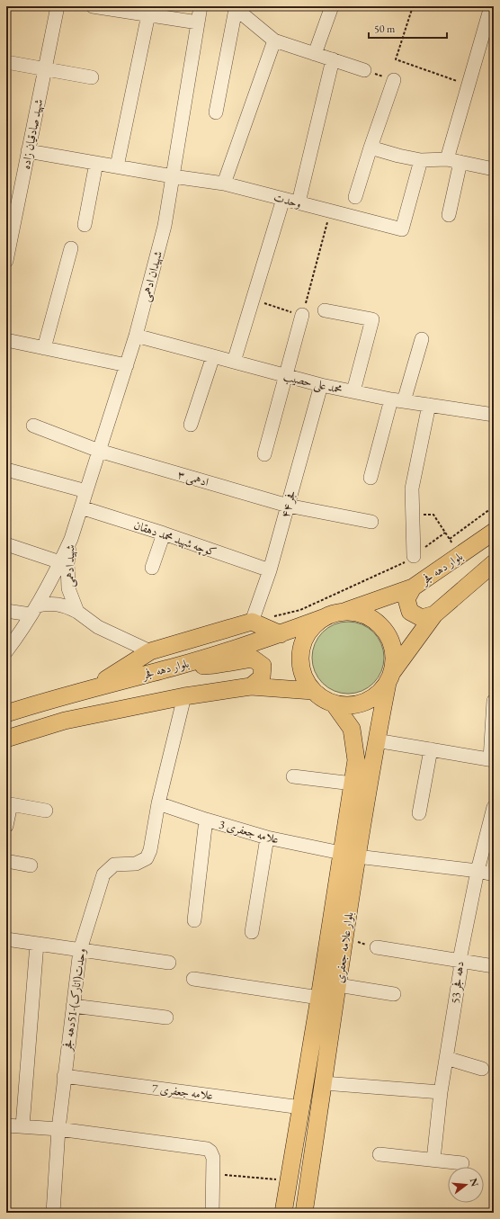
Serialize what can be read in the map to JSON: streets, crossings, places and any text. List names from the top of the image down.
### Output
{
  "streets": {
    "main road": ["بلوار دهه فجر", "بلوار علامه جعفری"],
    "street": [
      "شهید صادقیان زاده",
      "وحدت",
      "شهیدان ادهمی",
      "محمد علی حصیب",
      "ادهمی ۳",
      "فجر ۴۴",
      "کوچه شهید محمد دهقان",
      "شهید ادهمی",
      "علامه جعفری 3",
      "دهه فجر 53",
      "وحدت(انارک)-51دهه فجر",
      "علامه جعفری 7"
    ]
  },
  "crossings": [
    ["شهید صادقیان زاده", "وحدت"],
    ["وحدت", "شهیدان ادهمی"],
    ["شهیدان ادهمی", "محمد علی حصیب"],
    ["شهیدان ادهمی", "ادهمی ۳"],
    ["شهیدان ادهمی", "کوچه شهید محمد دهقان"],
    ["شهیدان ادهمی", "شهید ادهمی"],
    ["محمد علی حصیب", "فجر ۴۴"],
    ["ادهمی ۳", "فجر ۴۴"],
    ["فجر ۴۴", "کوچه شهید محمد دهقان"],
    ["بلوار دهه فجر", "بلوار علامه جعفری"],
    ["علامه جعفری 3", "بلوار علامه جعفری"],
    ["علامه جعفری 3", "دهه فجر 53"],
    ["علامه جعفری 3", "وحدت(انارک)-51دهه فجر"],
    ["بلوار علامه جعفری", "علامه جعفری 7"],
    ["وحدت(انارک)-51دهه فجر", "علامه جعفری 7"]
  ],
  "scale_bar": "50 m",
  "north": "right"
}
